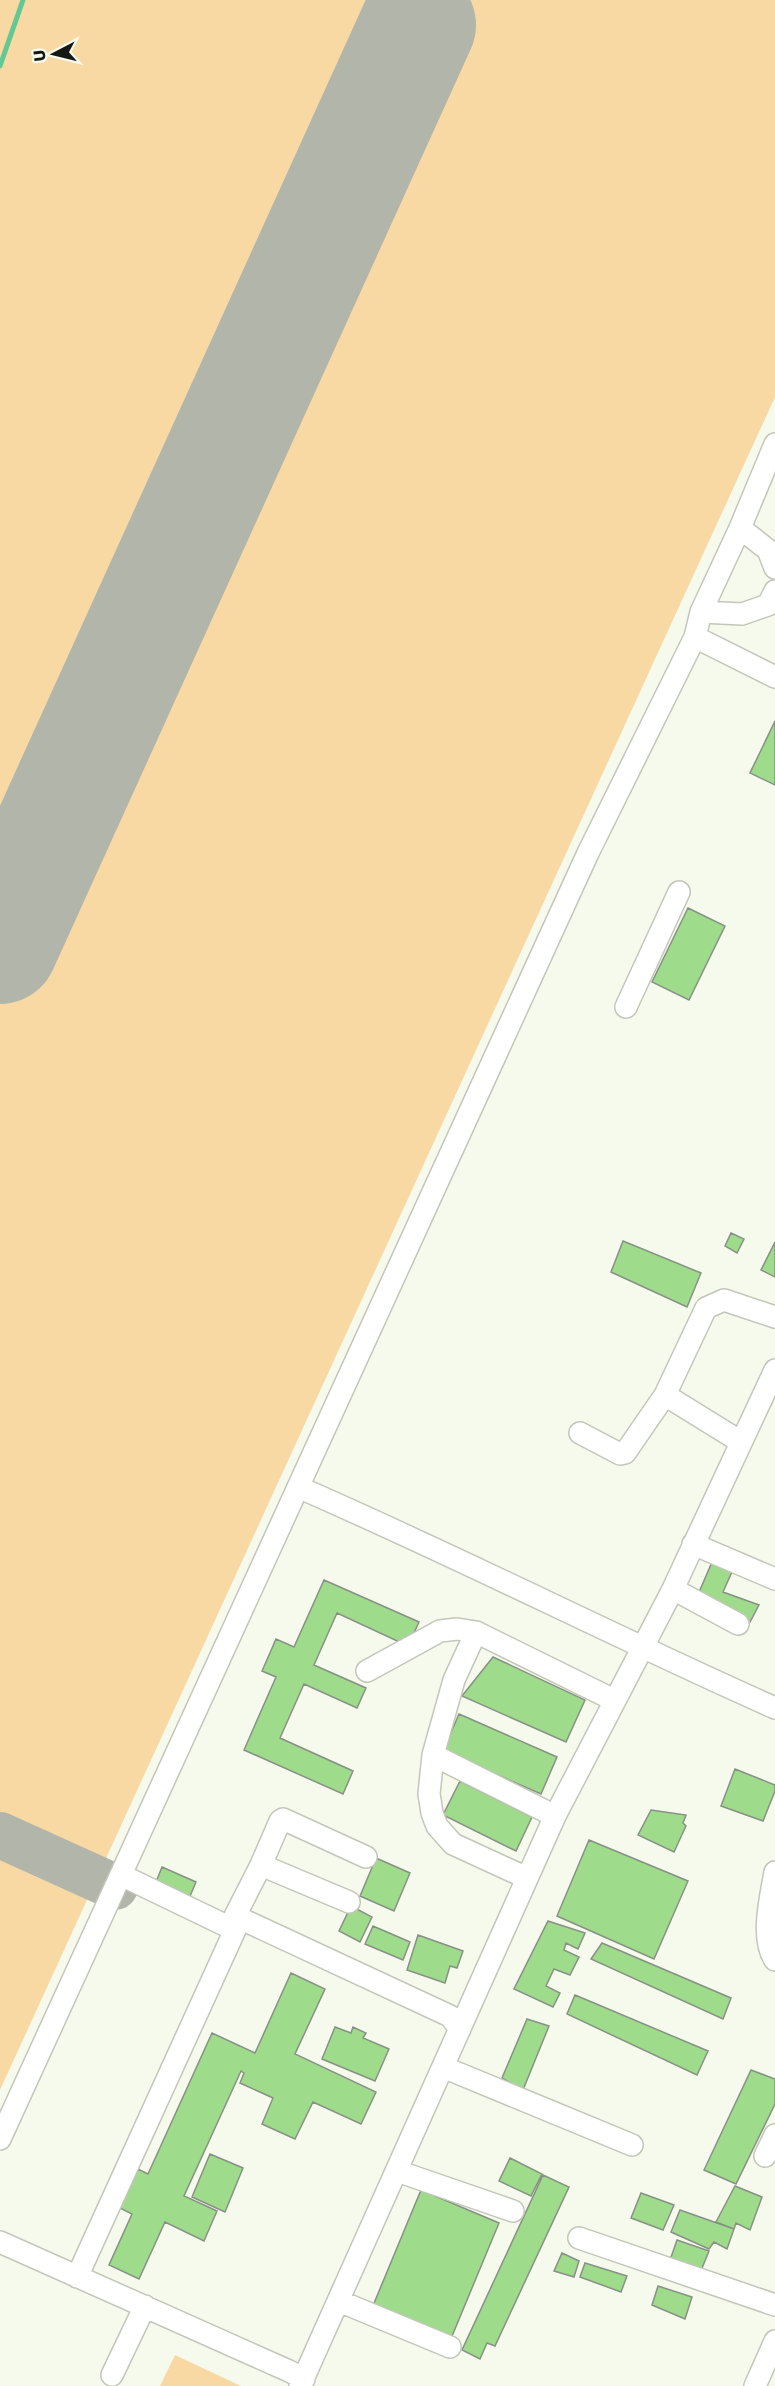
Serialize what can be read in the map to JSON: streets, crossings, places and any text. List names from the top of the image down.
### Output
{
  "north": "left"
}
